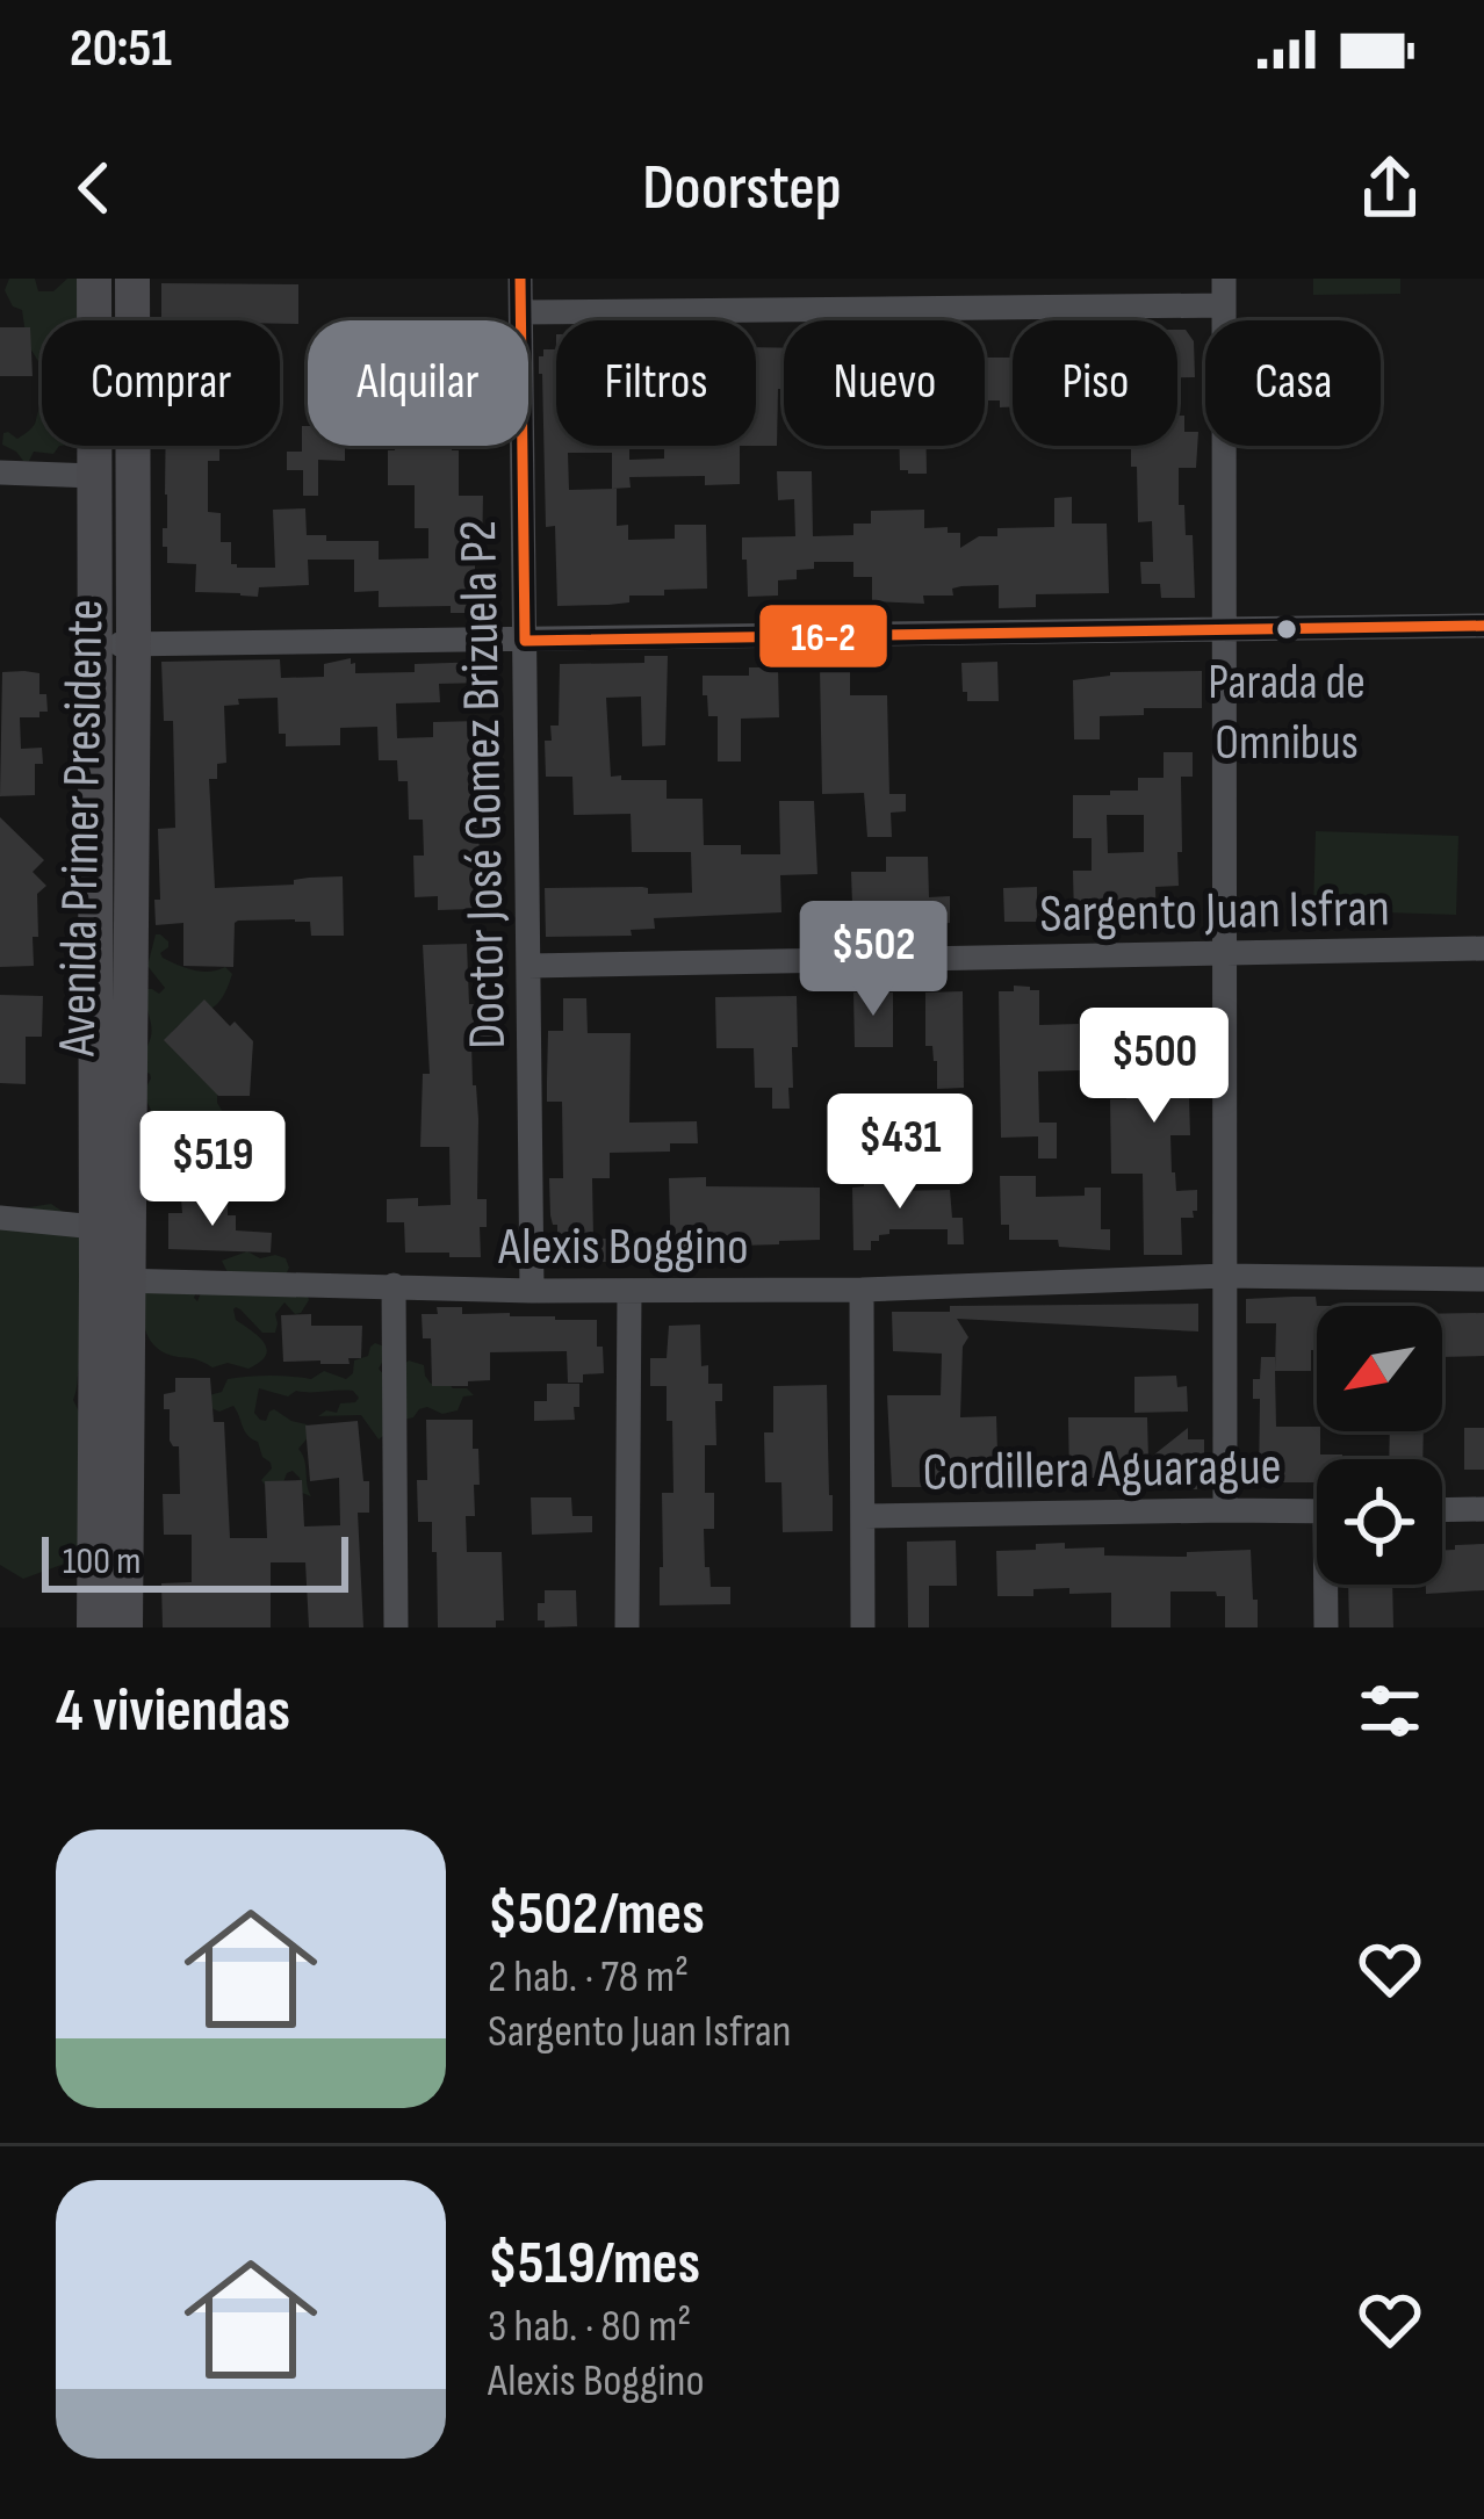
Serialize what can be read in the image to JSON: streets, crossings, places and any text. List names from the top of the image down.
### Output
{
  "streets": {
    "main road": ["Avenida Primer Presidente"],
    "street": [
      "Doctor José Gomez Brizuela P2",
      "Sargento Juan Isfran",
      "Alexis Boggino",
      "Cordillera Aguarague"
    ]
  },
  "crossings": [
    ["Doctor José Gomez Brizuela P2", "Sargento Juan Isfran"],
    ["Doctor José Gomez Brizuela P2", "Alexis Boggino"],
    ["Avenida Primer Presidente", "Alexis Boggino"]
  ],
  "places": ["Parada de Omnibus"],
  "lines": ["transit line 16-2"],
  "scale_bar": "100 m",
  "north": "bottom left",
  "page": {
    "status": "20:51",
    "header": "Doorstep",
    "chip": [
      "Comprar",
      "Alquilar",
      "Filtros",
      "Nuevo",
      "Piso",
      "Casa"
    ],
    "price": [
      "$502",
      "$500",
      "$431",
      "$519"
    ],
    "scale": "100 m",
    "heading": "4 viviendas",
    "list": [
      {
        "name": "$502/mes",
        "note": "2 hab. · 78 m² · Sargento Juan Isfran"
      },
      {
        "name": "$519/mes",
        "note": "3 hab. · 80 m² · Alexis Boggino"
      }
    ]
  }
}
